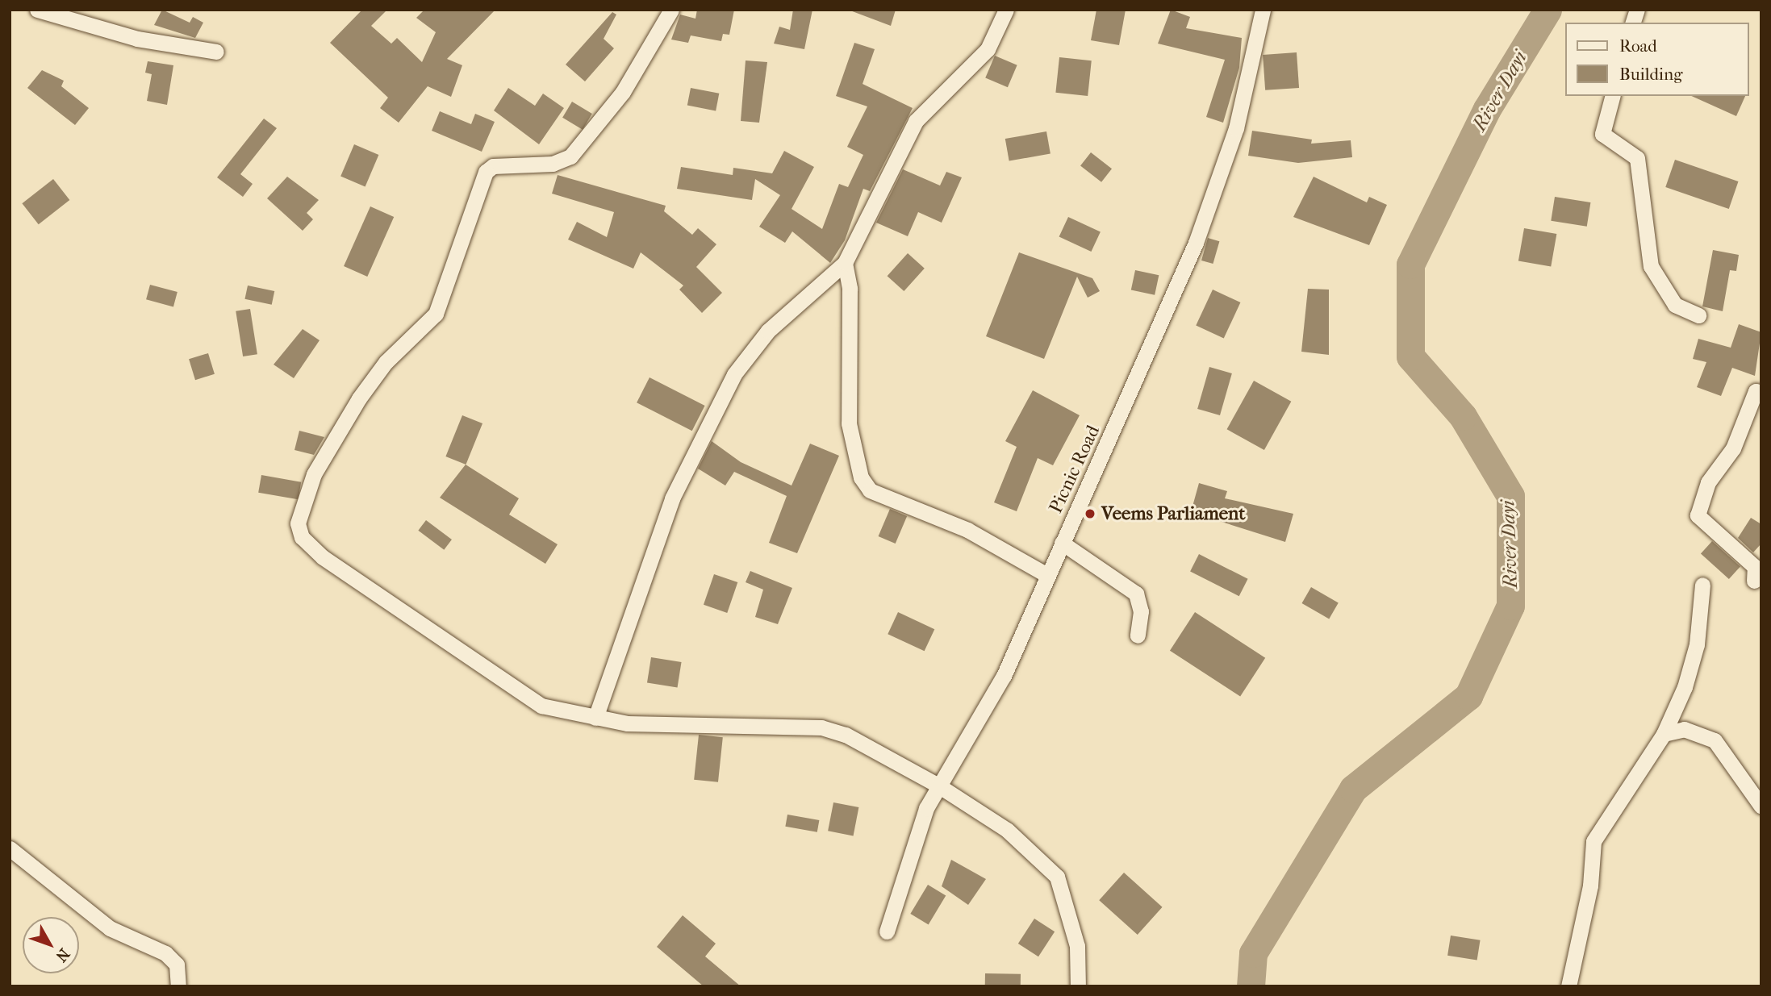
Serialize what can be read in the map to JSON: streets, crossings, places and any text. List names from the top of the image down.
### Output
{
  "streets": {
    "street": ["Picnic Road"]
  },
  "water": ["River Dayi"],
  "places": ["Veems Parliament"],
  "legend": ["Road", "Building"],
  "north": "bottom right"
}
